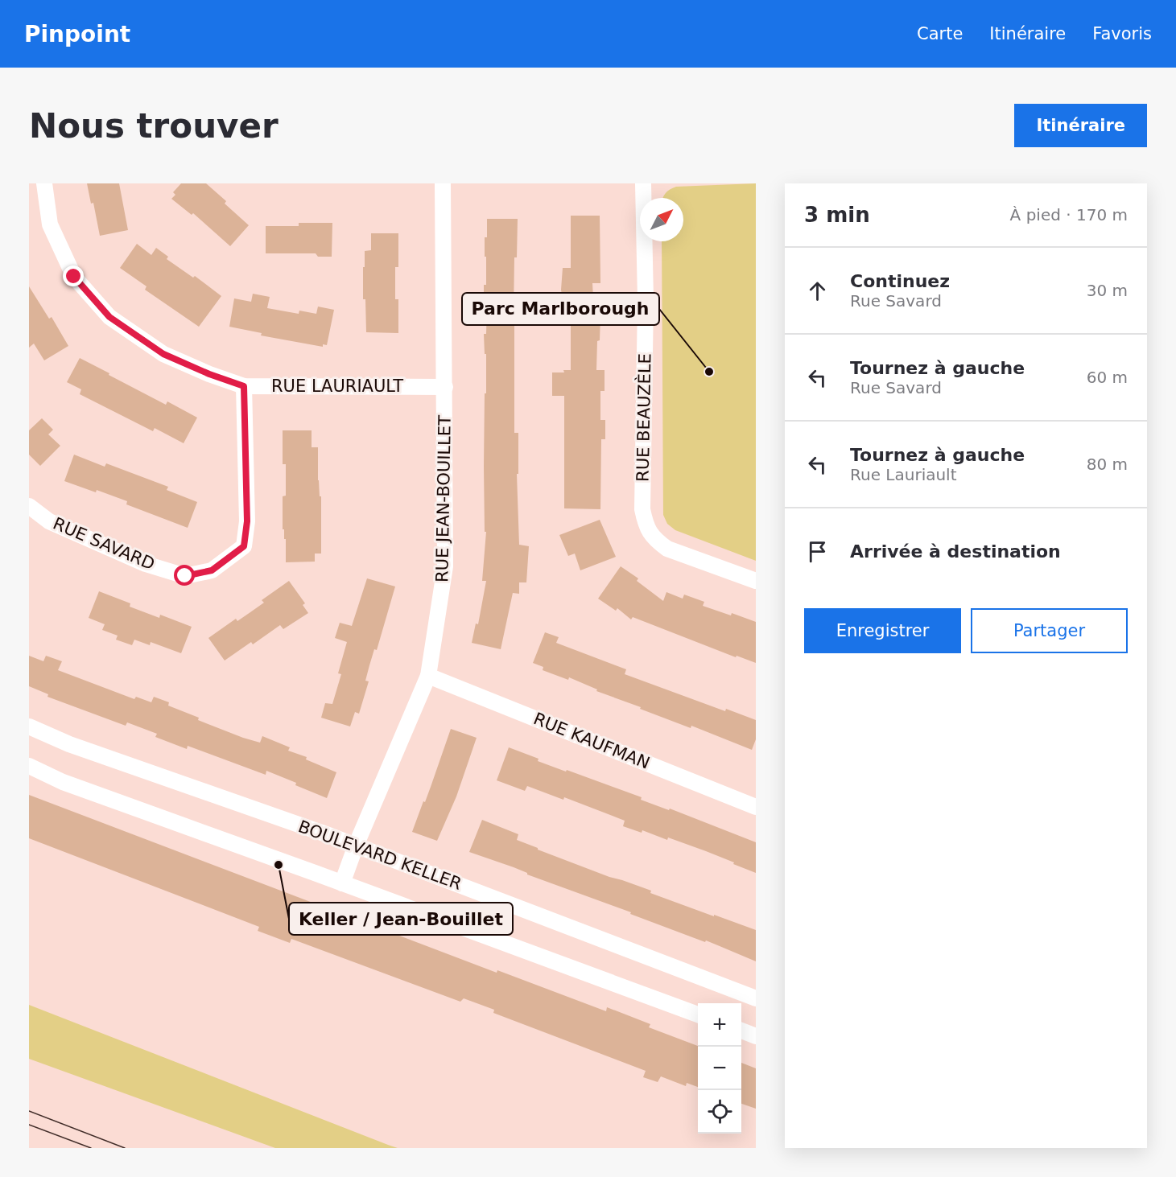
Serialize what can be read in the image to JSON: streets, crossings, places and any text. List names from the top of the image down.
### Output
{
  "streets": {
    "street": [
      "RUE LAURIAULT",
      "RUE BEAUZÈLE",
      "RUE JEAN-BOUILLET",
      "RUE SAVARD",
      "RUE KAUFMAN",
      "BOULEVARD KELLER"
    ]
  },
  "crossings": [
    ["RUE LAURIAULT", "RUE JEAN-BOUILLET"],
    ["RUE LAURIAULT", "RUE SAVARD"],
    ["RUE JEAN-BOUILLET", "RUE KAUFMAN"],
    ["RUE JEAN-BOUILLET", "BOULEVARD KELLER"]
  ],
  "places": ["Parc Marlborough", "Keller / Jean-Bouillet"],
  "north": "top right",
  "page": {
    "header": "Pinpoint",
    "nav": ["Carte", "Itinéraire", "Favoris"],
    "buttons": [
      "Itinéraire",
      ["Enregistrer", "Partager"]
    ],
    "title": "Nous trouver",
    "heading": ["3 min", "À pied · 170 m"],
    "list": [
      ["Continuez", "Rue Savard", "30 m"],
      ["Tournez à gauche", "Rue Savard", "60 m"],
      ["Tournez à gauche", "Rue Lauriault", "80 m"],
      "Arrivée à destination"
    ],
    "map_buttons": ["+", "−"]
  }
}
